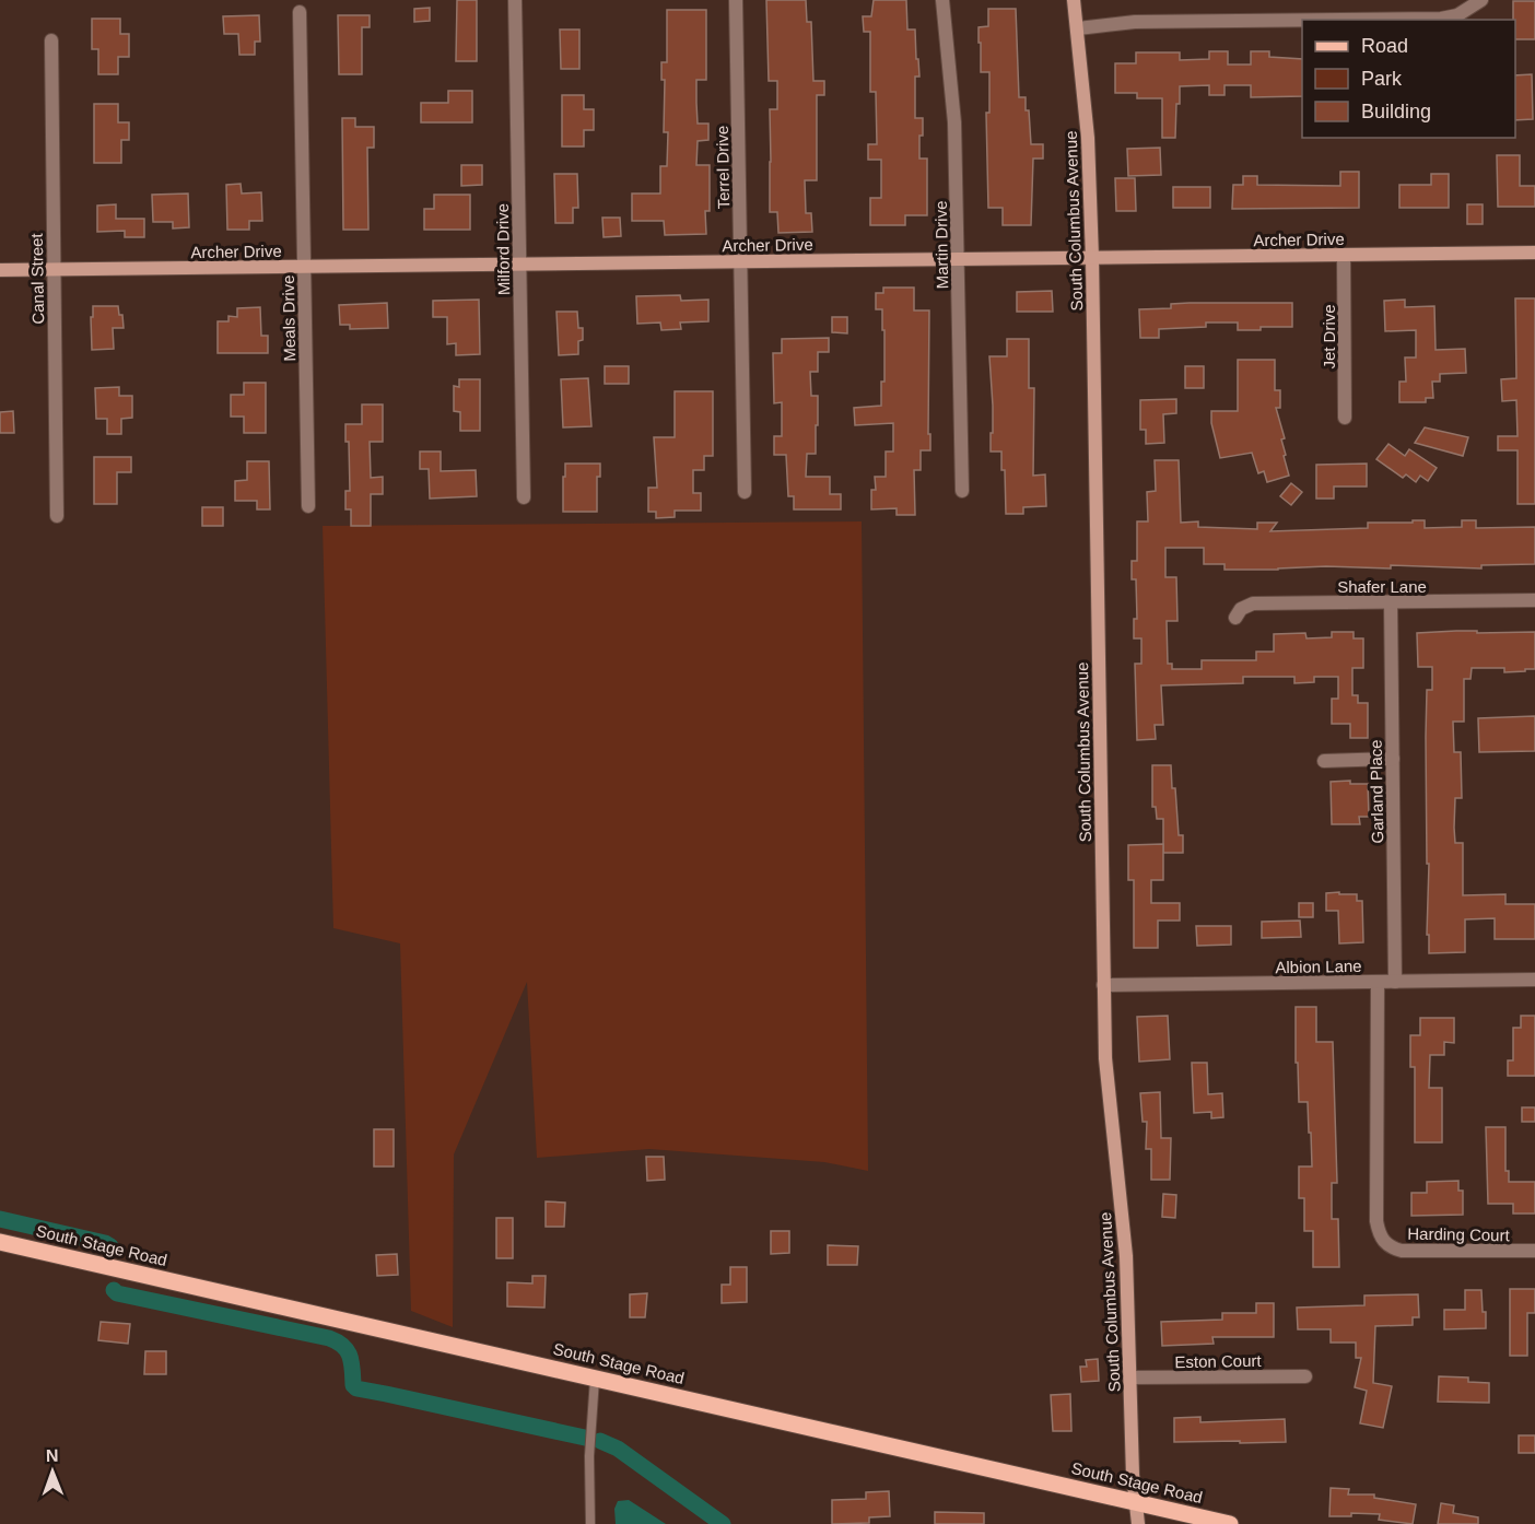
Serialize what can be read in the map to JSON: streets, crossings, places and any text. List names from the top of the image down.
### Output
{
  "streets": {
    "main road": ["South Stage Road"],
    "street": [
      "Terrel Drive",
      "South Columbus Avenue",
      "Archer Drive",
      "Martin Drive",
      "Milford Drive",
      "Canal Street",
      "Meals Drive",
      "Jet Drive",
      "Shafer Lane",
      "Garland Place",
      "Albion Lane",
      "Harding Court",
      "Eston Court"
    ]
  },
  "crossings": [
    ["Terrel Drive", "Archer Drive"],
    ["South Columbus Avenue", "Archer Drive"],
    ["South Columbus Avenue", "Albion Lane"],
    ["South Columbus Avenue", "South Stage Road"],
    ["South Columbus Avenue", "Eston Court"],
    ["Archer Drive", "Martin Drive"],
    ["Archer Drive", "Milford Drive"],
    ["Archer Drive", "Canal Street"],
    ["Archer Drive", "Meals Drive"],
    ["Archer Drive", "Jet Drive"],
    ["Shafer Lane", "Garland Place"],
    ["Garland Place", "Albion Lane"],
    ["Albion Lane", "Harding Court"]
  ],
  "legend": ["Road", "Park", "Building"],
  "north": "top"
}
